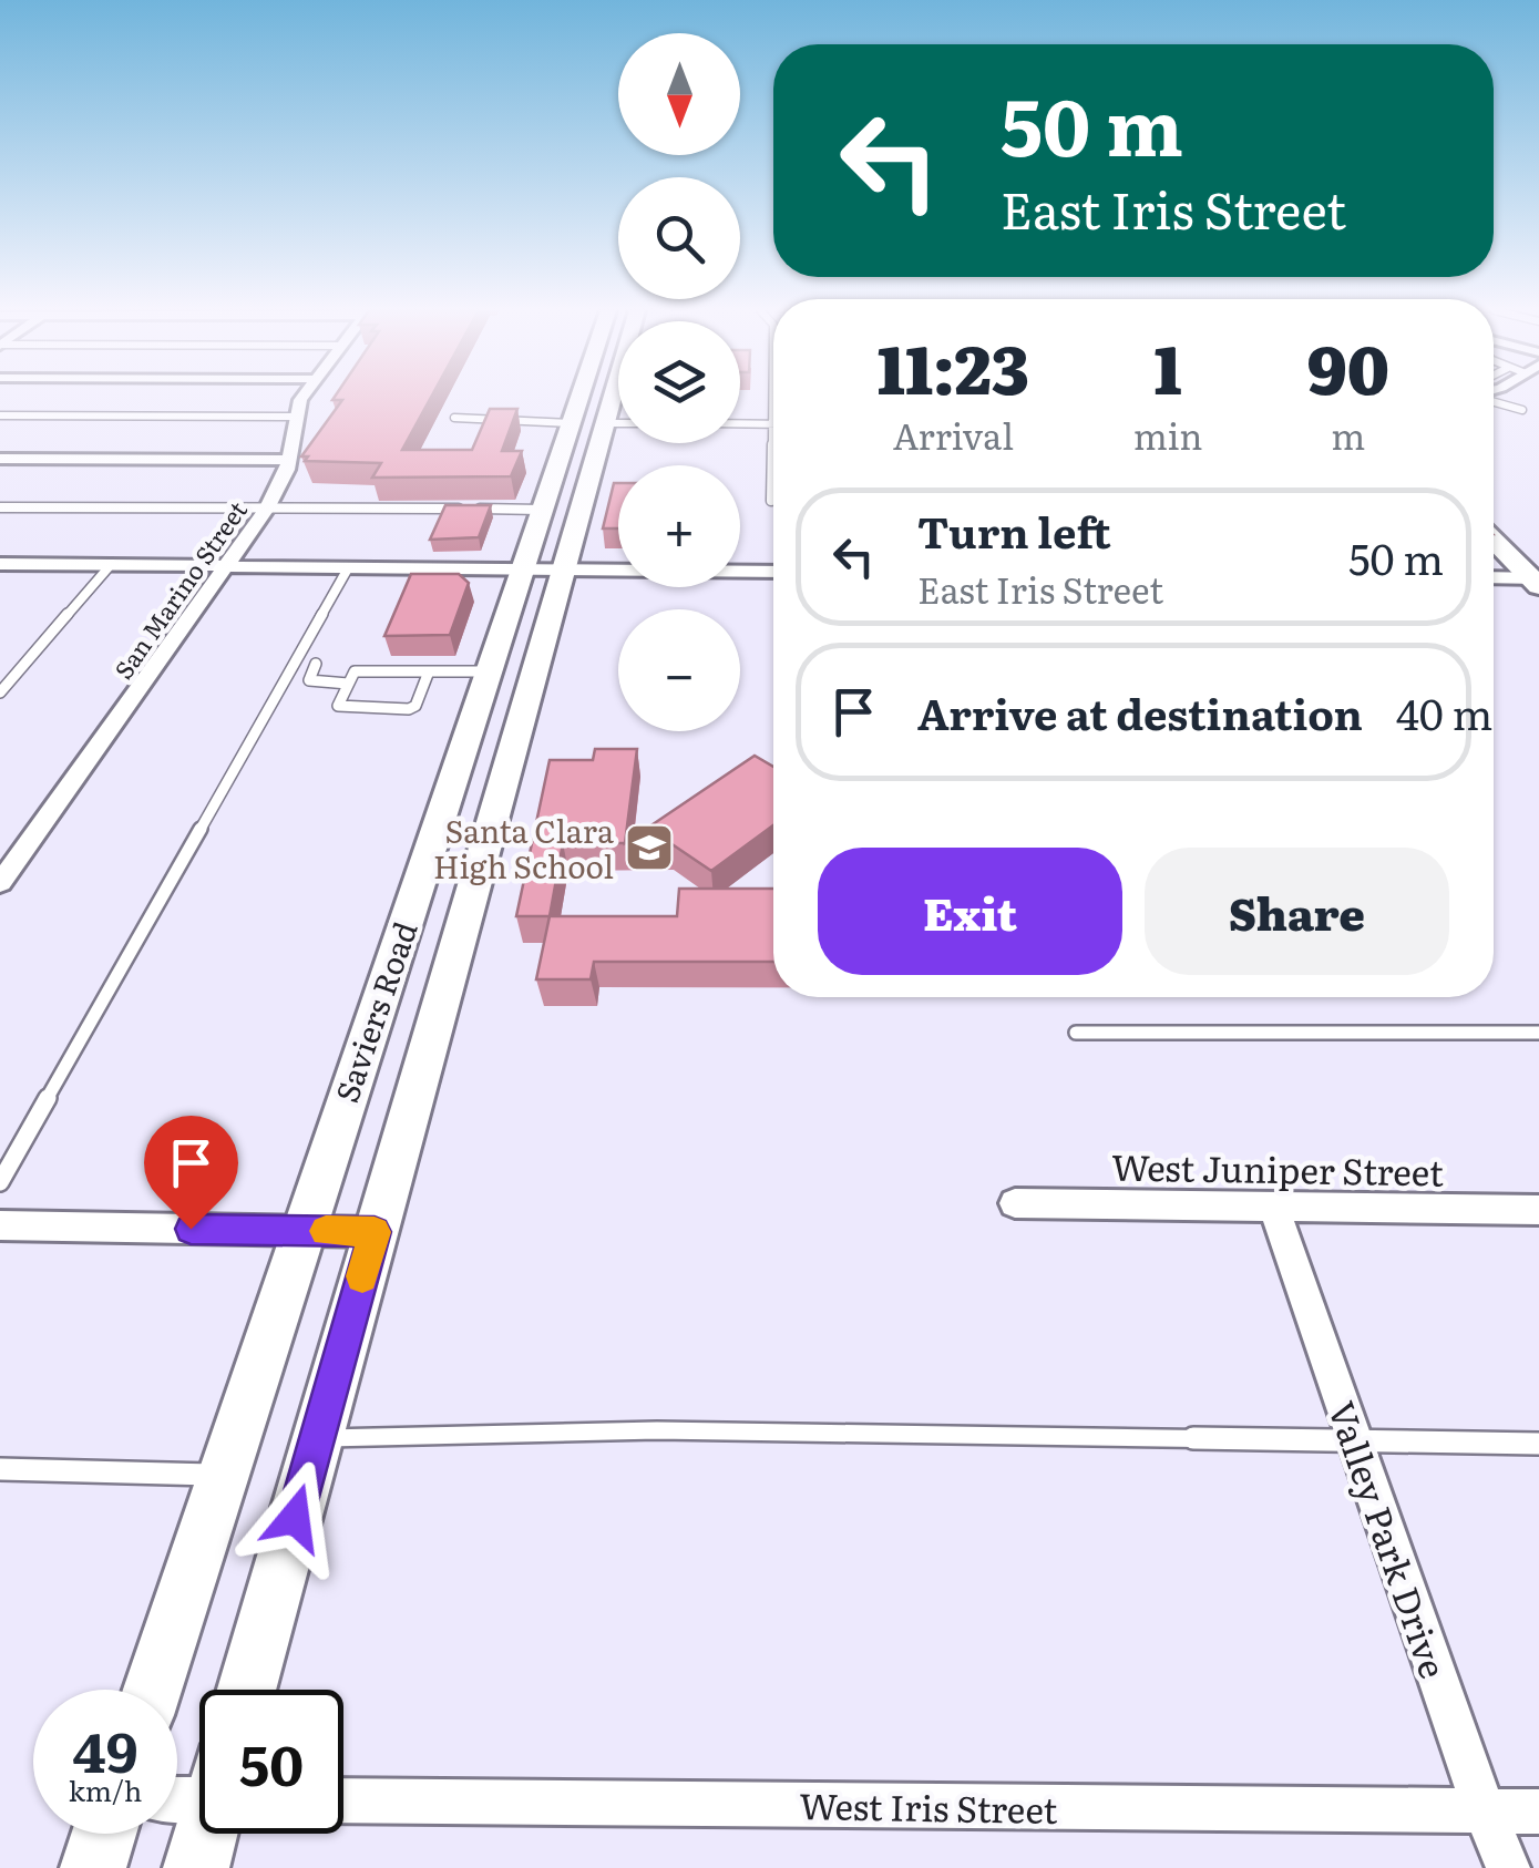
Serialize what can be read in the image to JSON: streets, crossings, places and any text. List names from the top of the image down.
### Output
{
  "streets": {
    "main road": ["Saviers Road"],
    "street": [
      "San Marino Street",
      "West Juniper Street",
      "Valley Park Drive",
      "West Iris Street"
    ]
  },
  "crossings": [
    ["West Juniper Street", "Valley Park Drive"],
    ["Valley Park Drive", "West Iris Street"]
  ],
  "places": {
    "school or university": ["Santa Clara High School"]
  },
  "north": "bottom",
  "page": {
    "map_buttons": ["+", "−"],
    "turn": ["50 m", "East Iris Street"],
    "eta": [
      "11:23",
      "Arrival",
      "1",
      "min",
      "90",
      "m"
    ],
    "list": [
      {
        "name": "Turn left",
        "note": "East Iris Street",
        "value": "50 m"
      },
      {
        "name": "Arrive at destination",
        "value": "40 m"
      }
    ],
    "buttons": ["Exit", "Share"],
    "speed": "49 km/h",
    "limit": "50"
  }
}
